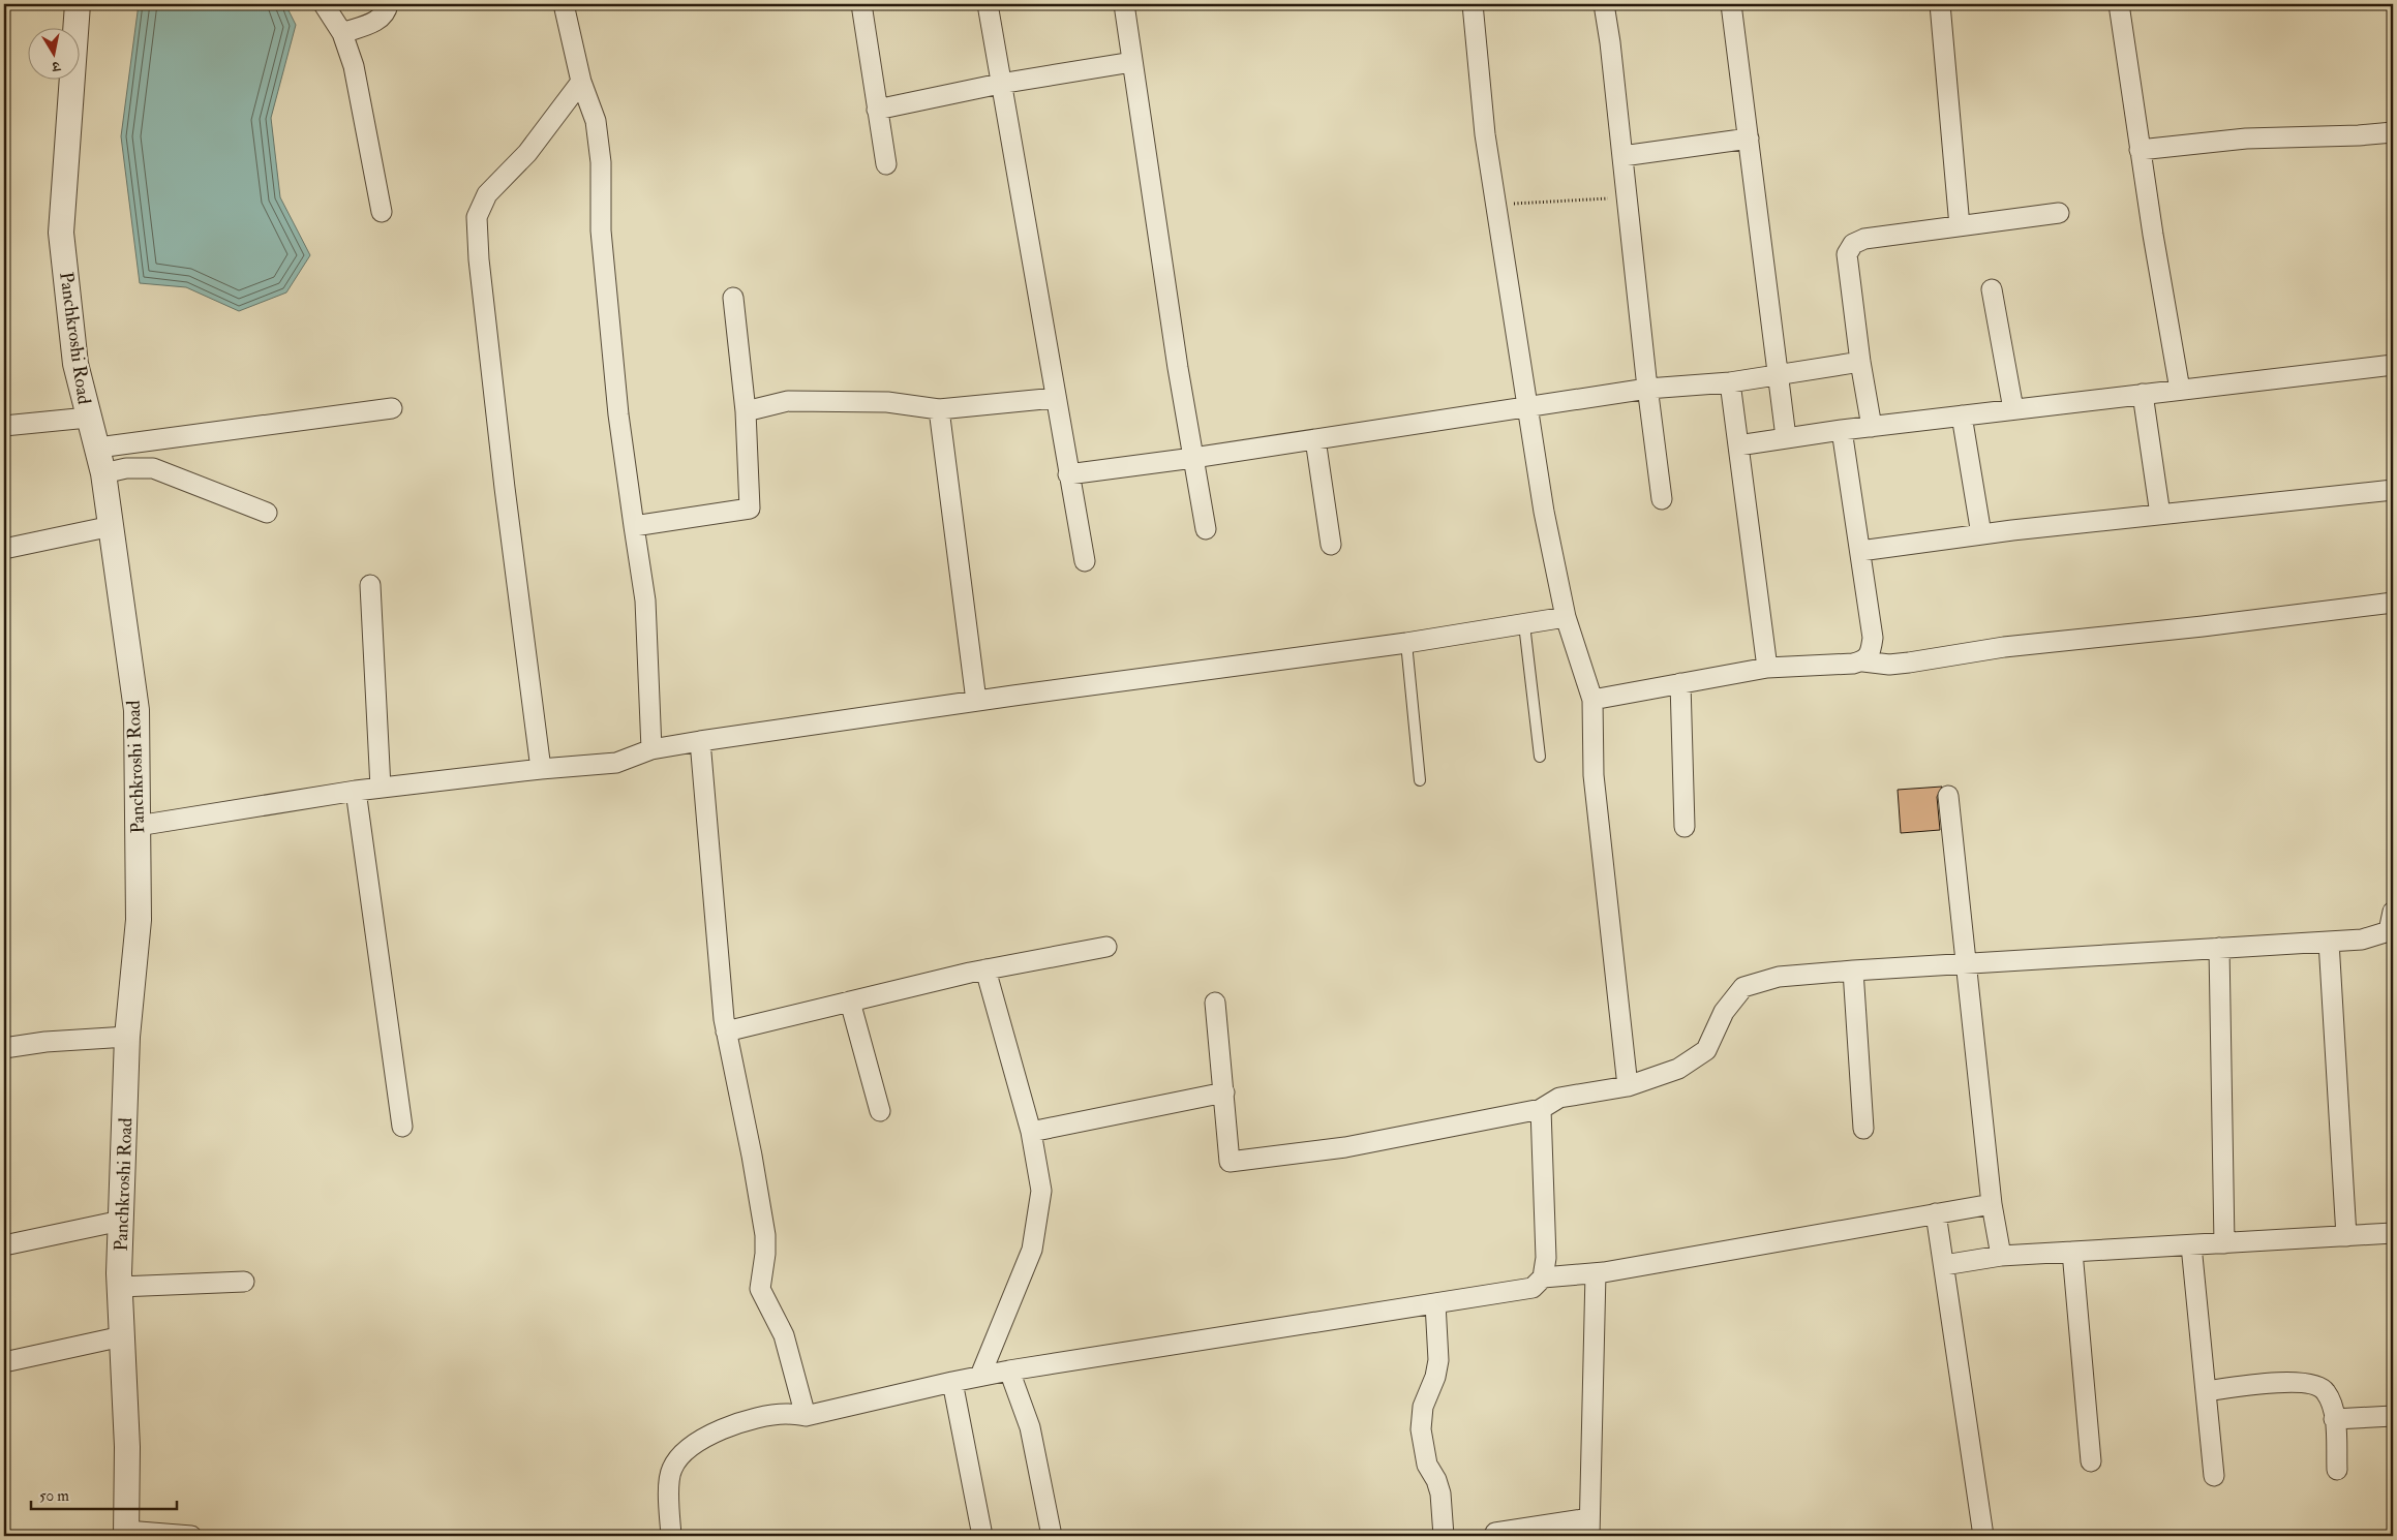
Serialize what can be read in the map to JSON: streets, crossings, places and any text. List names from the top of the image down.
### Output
{
  "streets": {
    "street": ["Panchkroshi Road"]
  },
  "scale_bar": "50 m",
  "north": "bottom"
}
